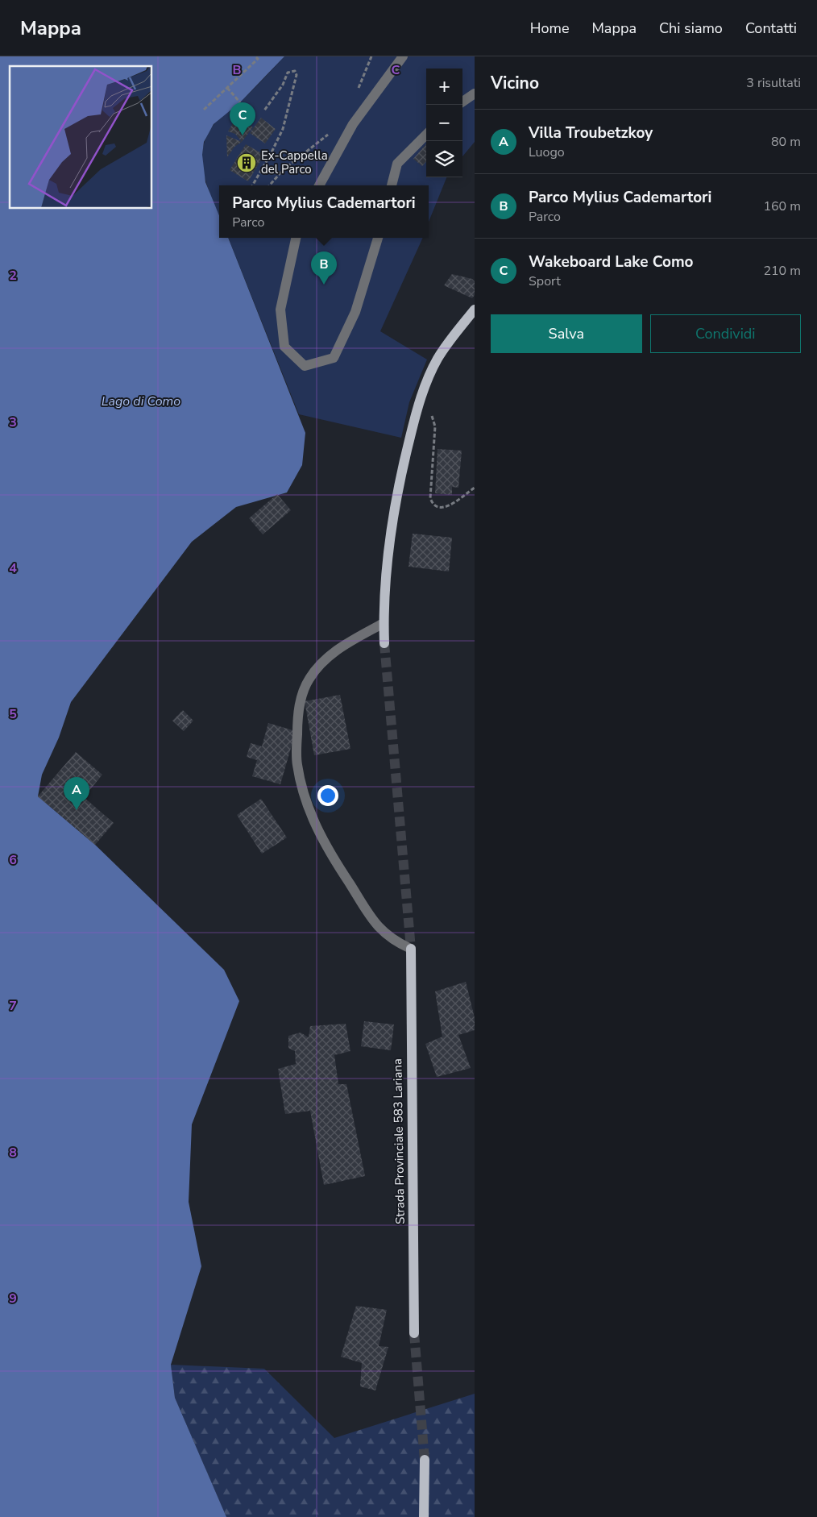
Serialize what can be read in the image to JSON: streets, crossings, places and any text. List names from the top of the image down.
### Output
{
  "streets": {
    "main road": ["Strada Provinciale 583 Lariana"]
  },
  "water": ["Lago di Como"],
  "places": {
    "building": ["Ex-Cappella del Parco"]
  },
  "page": {
    "header": "Mappa",
    "nav": [
      "Home",
      "Mappa",
      "Chi siamo",
      "Contatti"
    ],
    "heading": ["Vicino", "3 risultati"],
    "map_buttons": ["+", "−"],
    "pins": ["C", "B", "A"],
    "list": [
      {
        "mark": "A",
        "name": "Villa Troubetzkoy",
        "note": "Luogo",
        "value": "80 m"
      },
      {
        "mark": "B",
        "name": "Parco Mylius Cademartori",
        "note": "Parco",
        "value": "160 m"
      },
      {
        "mark": "C",
        "name": "Wakeboard Lake Como",
        "note": "Sport",
        "value": "210 m"
      }
    ],
    "popup": ["Parco Mylius Cademartori", "Parco"],
    "buttons": ["Salva", "Condividi"]
  },
  "grid": {
    "columns": ["B", "C"],
    "rows": [
      "2",
      "3",
      "4",
      "5",
      "6",
      "7",
      "8",
      "9"
    ]
  }
}
